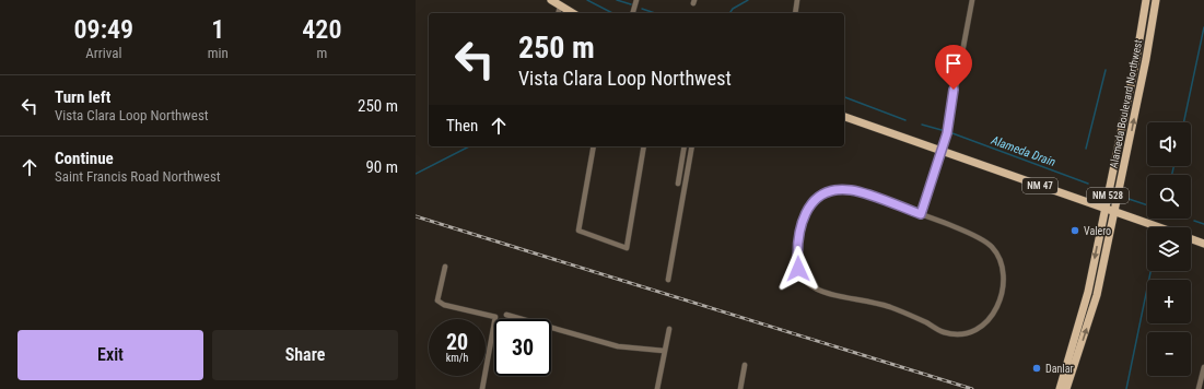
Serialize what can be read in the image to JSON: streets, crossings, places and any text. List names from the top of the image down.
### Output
{
  "streets": {
    "main road": ["Alameda Boulevard Northwest", "NM 47", "NM 528"]
  },
  "crossings": [
    ["Alameda Boulevard Northwest", "NM 47"]
  ],
  "water": ["Alameda Drain"],
  "places": ["Valero", "Danlar"],
  "page": {
    "eta": [
      "09:49",
      "Arrival",
      "1",
      "min",
      "420",
      "m"
    ],
    "turn": ["250 m", "Vista Clara Loop Northwest"],
    "list": [
      {
        "name": "Turn left",
        "note": "Vista Clara Loop Northwest",
        "value": "250 m"
      },
      {
        "name": "Continue",
        "note": "Saint Francis Road Northwest",
        "value": "90 m"
      }
    ],
    "then": "Then",
    "map_buttons": ["+", "−"],
    "speed": "20 km/h",
    "limit": "30",
    "buttons": ["Exit", "Share"]
  }
}
